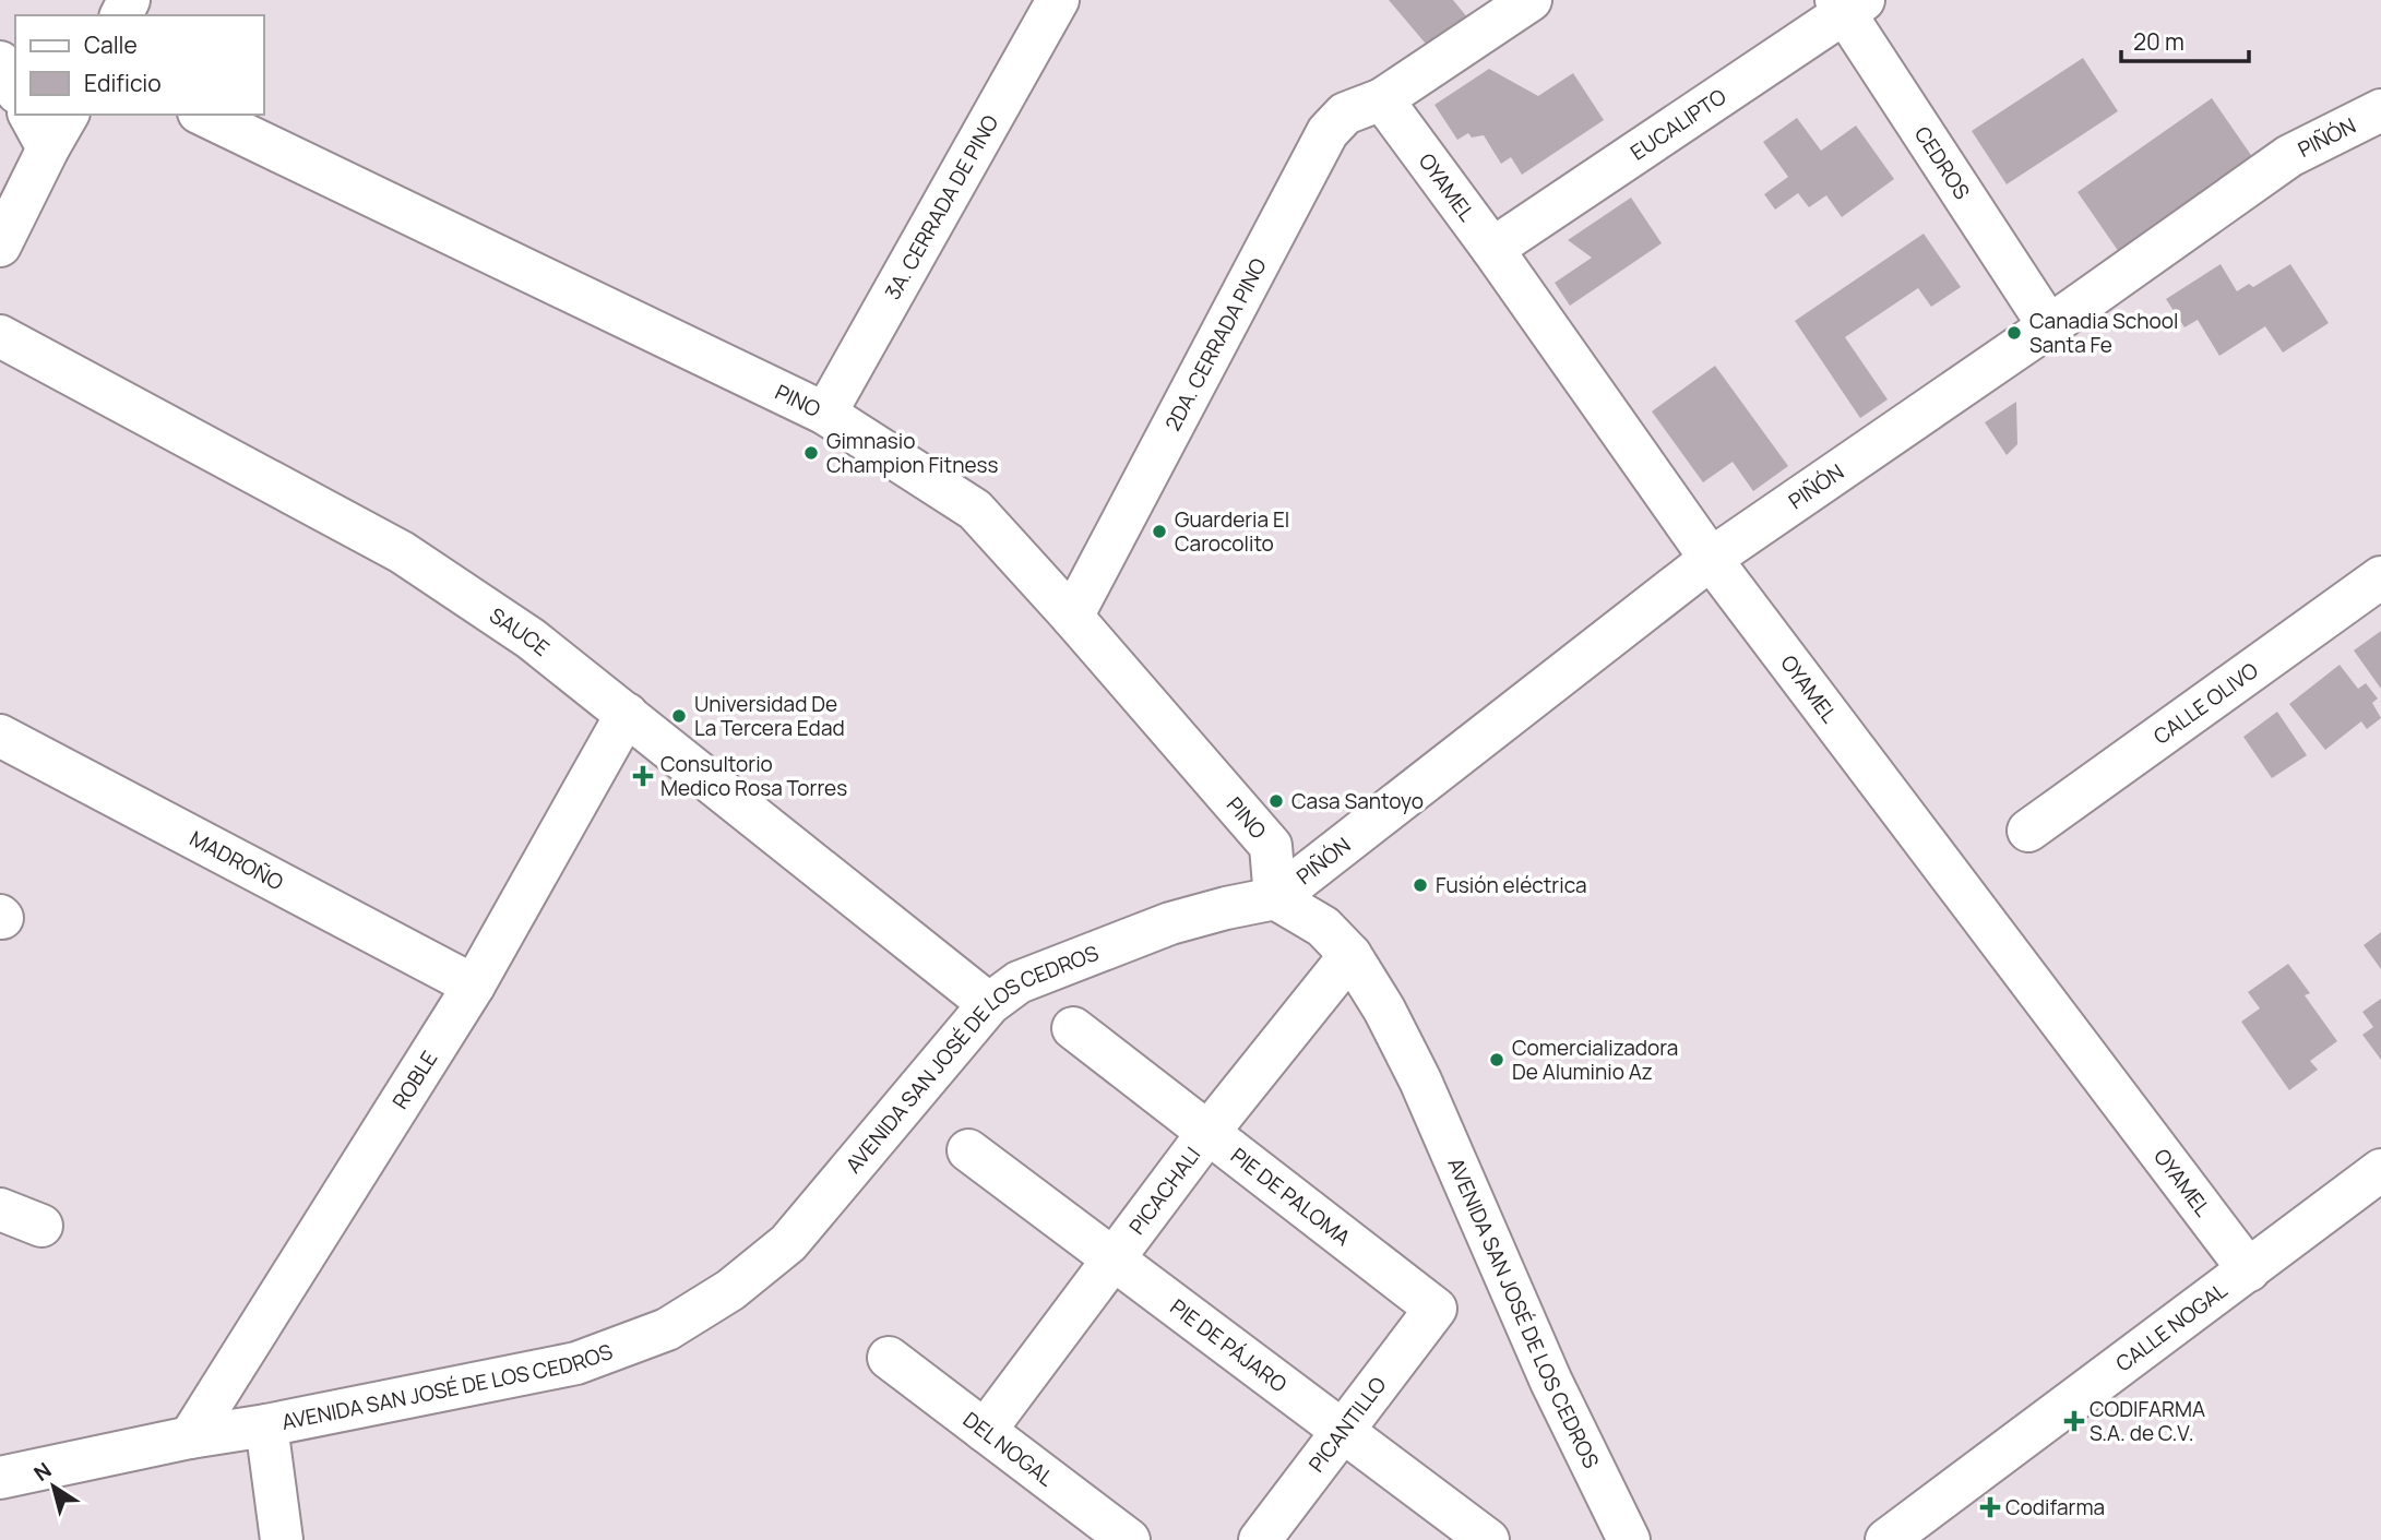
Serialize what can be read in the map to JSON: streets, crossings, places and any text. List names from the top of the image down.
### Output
{
  "streets": {
    "street": [
      "EUCALIPTO",
      "PIÑÓN",
      "CEDROS",
      "OYAMEL",
      "3A. CERRADA DE PINO",
      "2DA. CERRADA PINO",
      "PINO",
      "SAUCE",
      "CALLE OLIVO",
      "MADROÑO",
      "AVENIDA SAN JOSÉ DE LOS CEDROS",
      "ROBLE",
      "PICACHALI",
      "PIE DE PALOMA",
      "CALLE NOGAL",
      "PIE DE PÁJARO",
      "PICANTILLO",
      "DEL NOGAL"
    ]
  },
  "crossings": [
    ["EUCALIPTO", "CEDROS"],
    ["EUCALIPTO", "OYAMEL"],
    ["PIÑÓN", "CEDROS"],
    ["PIÑÓN", "OYAMEL"],
    ["PIÑÓN", "PINO"],
    ["PIÑÓN", "AVENIDA SAN JOSÉ DE LOS CEDROS"],
    ["OYAMEL", "2DA. CERRADA PINO"],
    ["OYAMEL", "CALLE NOGAL"],
    ["3A. CERRADA DE PINO", "PINO"],
    ["2DA. CERRADA PINO", "PINO"],
    ["PINO", "AVENIDA SAN JOSÉ DE LOS CEDROS"],
    ["SAUCE", "AVENIDA SAN JOSÉ DE LOS CEDROS"],
    ["SAUCE", "ROBLE"],
    ["MADROÑO", "ROBLE"],
    ["AVENIDA SAN JOSÉ DE LOS CEDROS", "ROBLE"],
    ["AVENIDA SAN JOSÉ DE LOS CEDROS", "PICACHALI"],
    ["PICACHALI", "PIE DE PALOMA"],
    ["PICACHALI", "PIE DE PÁJARO"],
    ["PICACHALI", "DEL NOGAL"],
    ["PIE DE PALOMA", "PICANTILLO"],
    ["PIE DE PÁJARO", "PICANTILLO"]
  ],
  "places": {
    "other": [
      "Canadia School Santa Fe",
      "Gimnasio Champion Fitness",
      "Guarderia El Carocolito",
      "Universidad De La Tercera Edad",
      "Casa Santoyo",
      "Fusión eléctrica",
      "Comercializadora De Aluminio Az"
    ],
    "health": ["Consultorio Medico Rosa Torres", "CODIFARMA S.A. de C.V.", "Codifarma"]
  },
  "legend": ["Calle", "Edificio"],
  "scale_bar": "20 m",
  "north": "top left"
}
